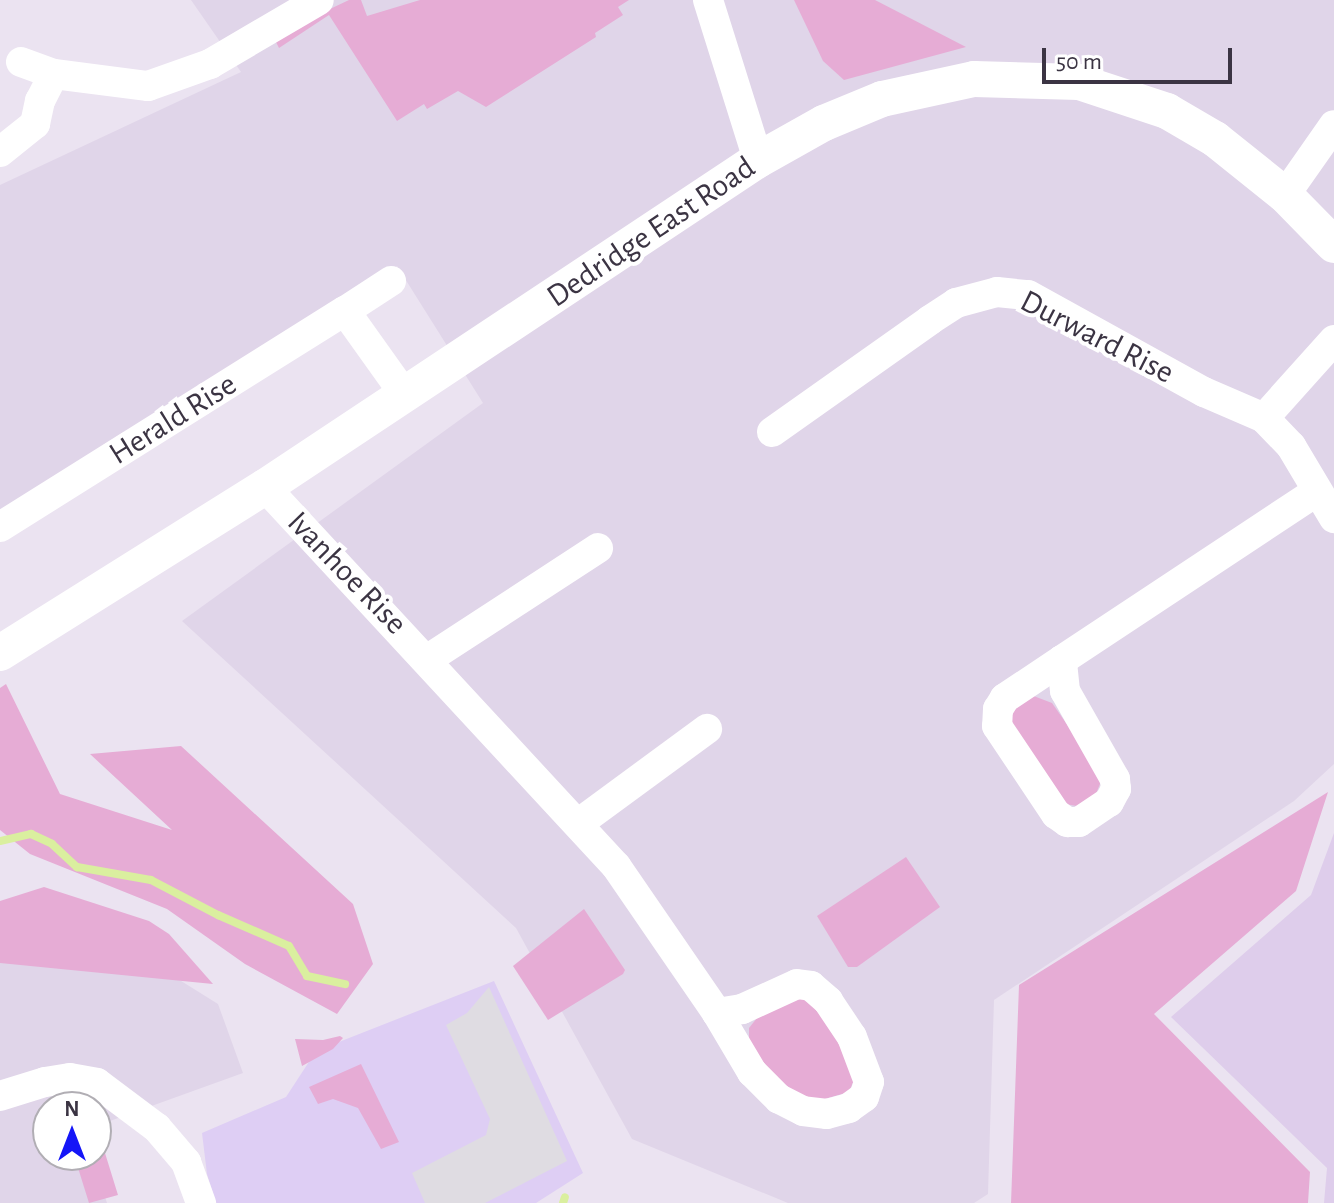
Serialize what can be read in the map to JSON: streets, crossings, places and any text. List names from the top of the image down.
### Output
{
  "streets": {
    "street": [
      "Dedridge East Road",
      "Durward Rise",
      "Herald Rise",
      "Ivanhoe Rise"
    ]
  },
  "crossings": [
    ["Dedridge East Road", "Ivanhoe Rise"]
  ],
  "scale_bar": "50 m",
  "north": "top"
}
